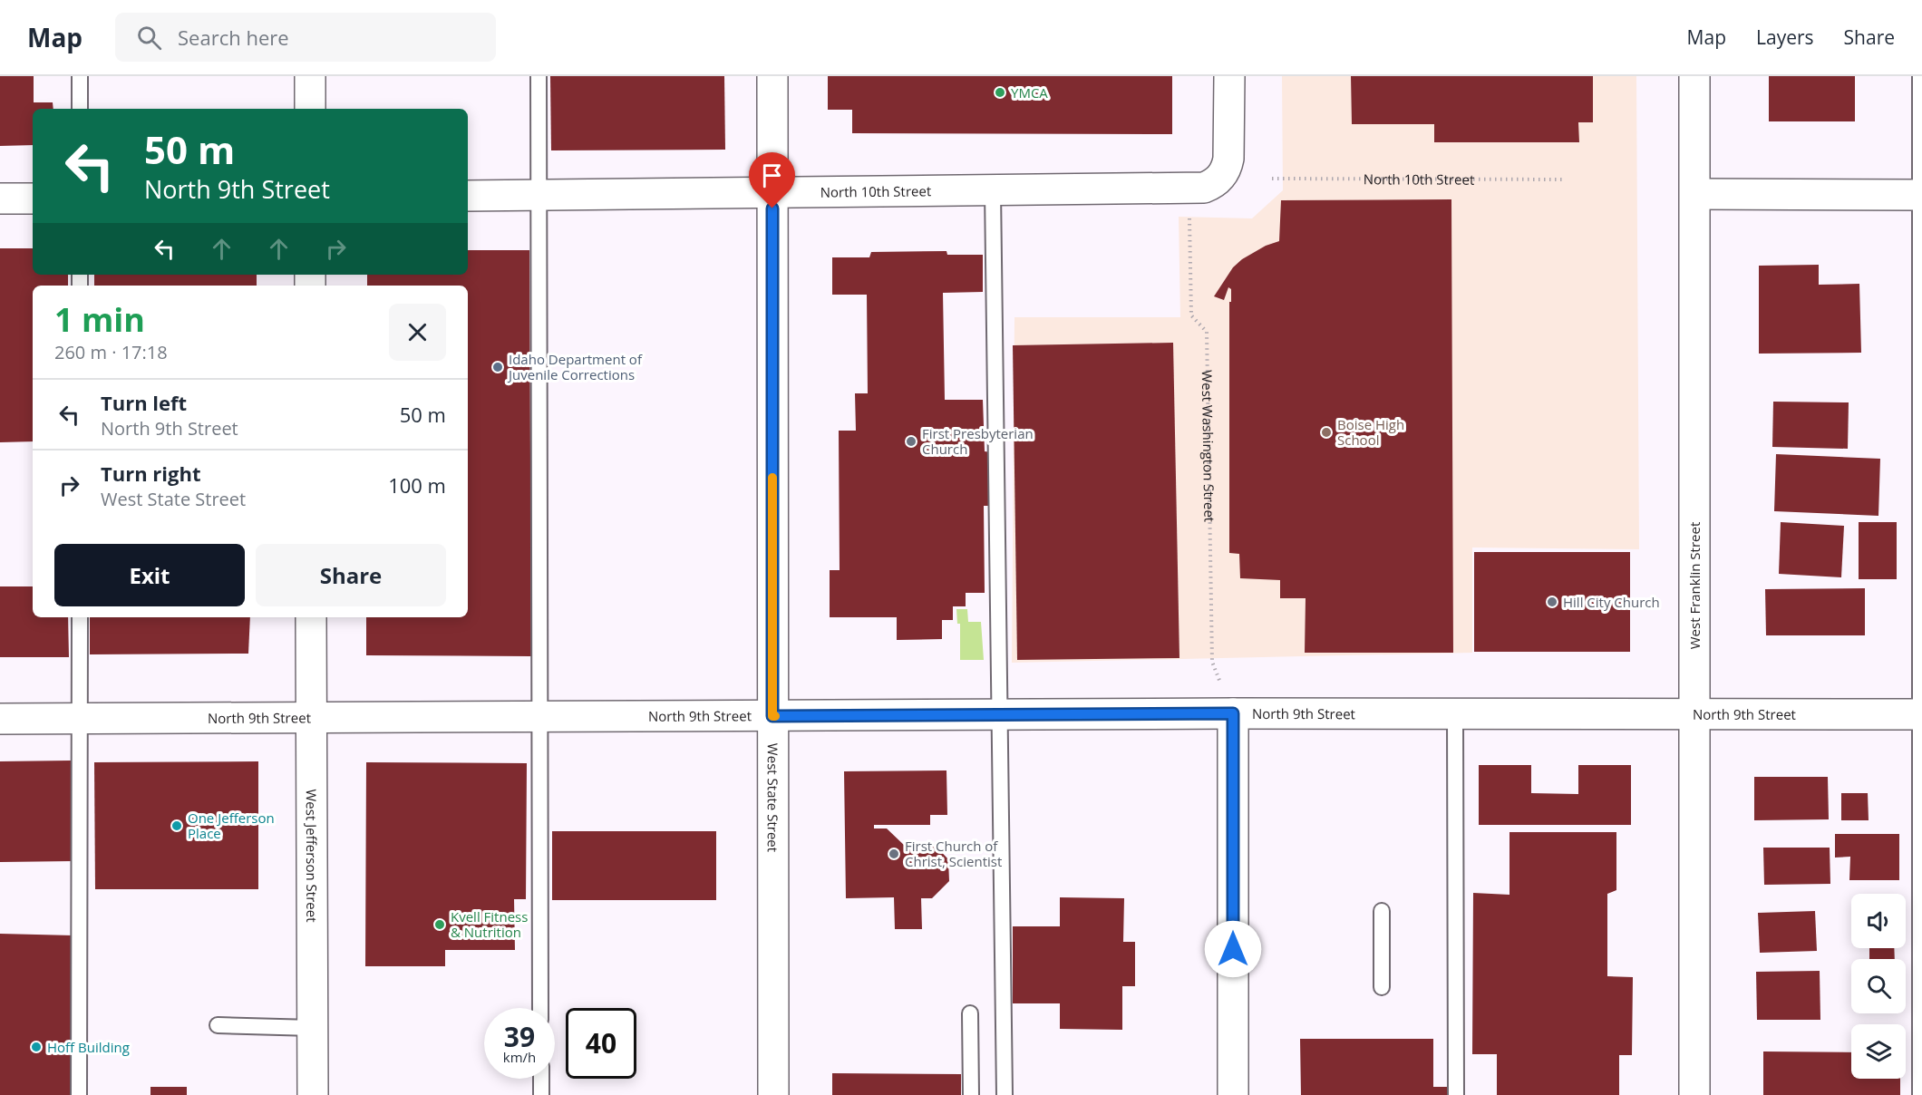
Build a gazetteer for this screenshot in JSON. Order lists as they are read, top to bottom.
{
  "streets": {
    "street": [
      "North 10th Street",
      "West Franklin Street",
      "North 9th Street",
      "West State Street",
      "West Jefferson Street"
    ],
    "path": ["West Washington Street"]
  },
  "crossings": [
    ["North 10th Street", "West State Street"],
    ["West Franklin Street", "North 9th Street"],
    ["North 9th Street", "West State Street"],
    ["North 9th Street", "West Jefferson Street"]
  ],
  "places": [
    "YMCA",
    "Idaho Department of Juvenile Corrections",
    "Boise High School",
    "First Presbyterian Church",
    "Hill City Church",
    "One Jefferson Place",
    "First Church of Christ, Scientist",
    "Kvell Fitness & Nutrition",
    "Hoff Building"
  ],
  "page": {
    "header": "Map",
    "search": "Search here",
    "nav": ["Map", "Layers", "Share"],
    "turn": ["50 m", "North 9th Street"],
    "heading": ["1 min", "260 m · 17:18"],
    "list": [
      {
        "name": "Turn left",
        "note": "North 9th Street",
        "value": "50 m"
      },
      {
        "name": "Turn right",
        "note": "West State Street",
        "value": "100 m"
      }
    ],
    "buttons": ["Exit", "Share"],
    "speed": "39 km/h",
    "limit": "40"
  }
}
